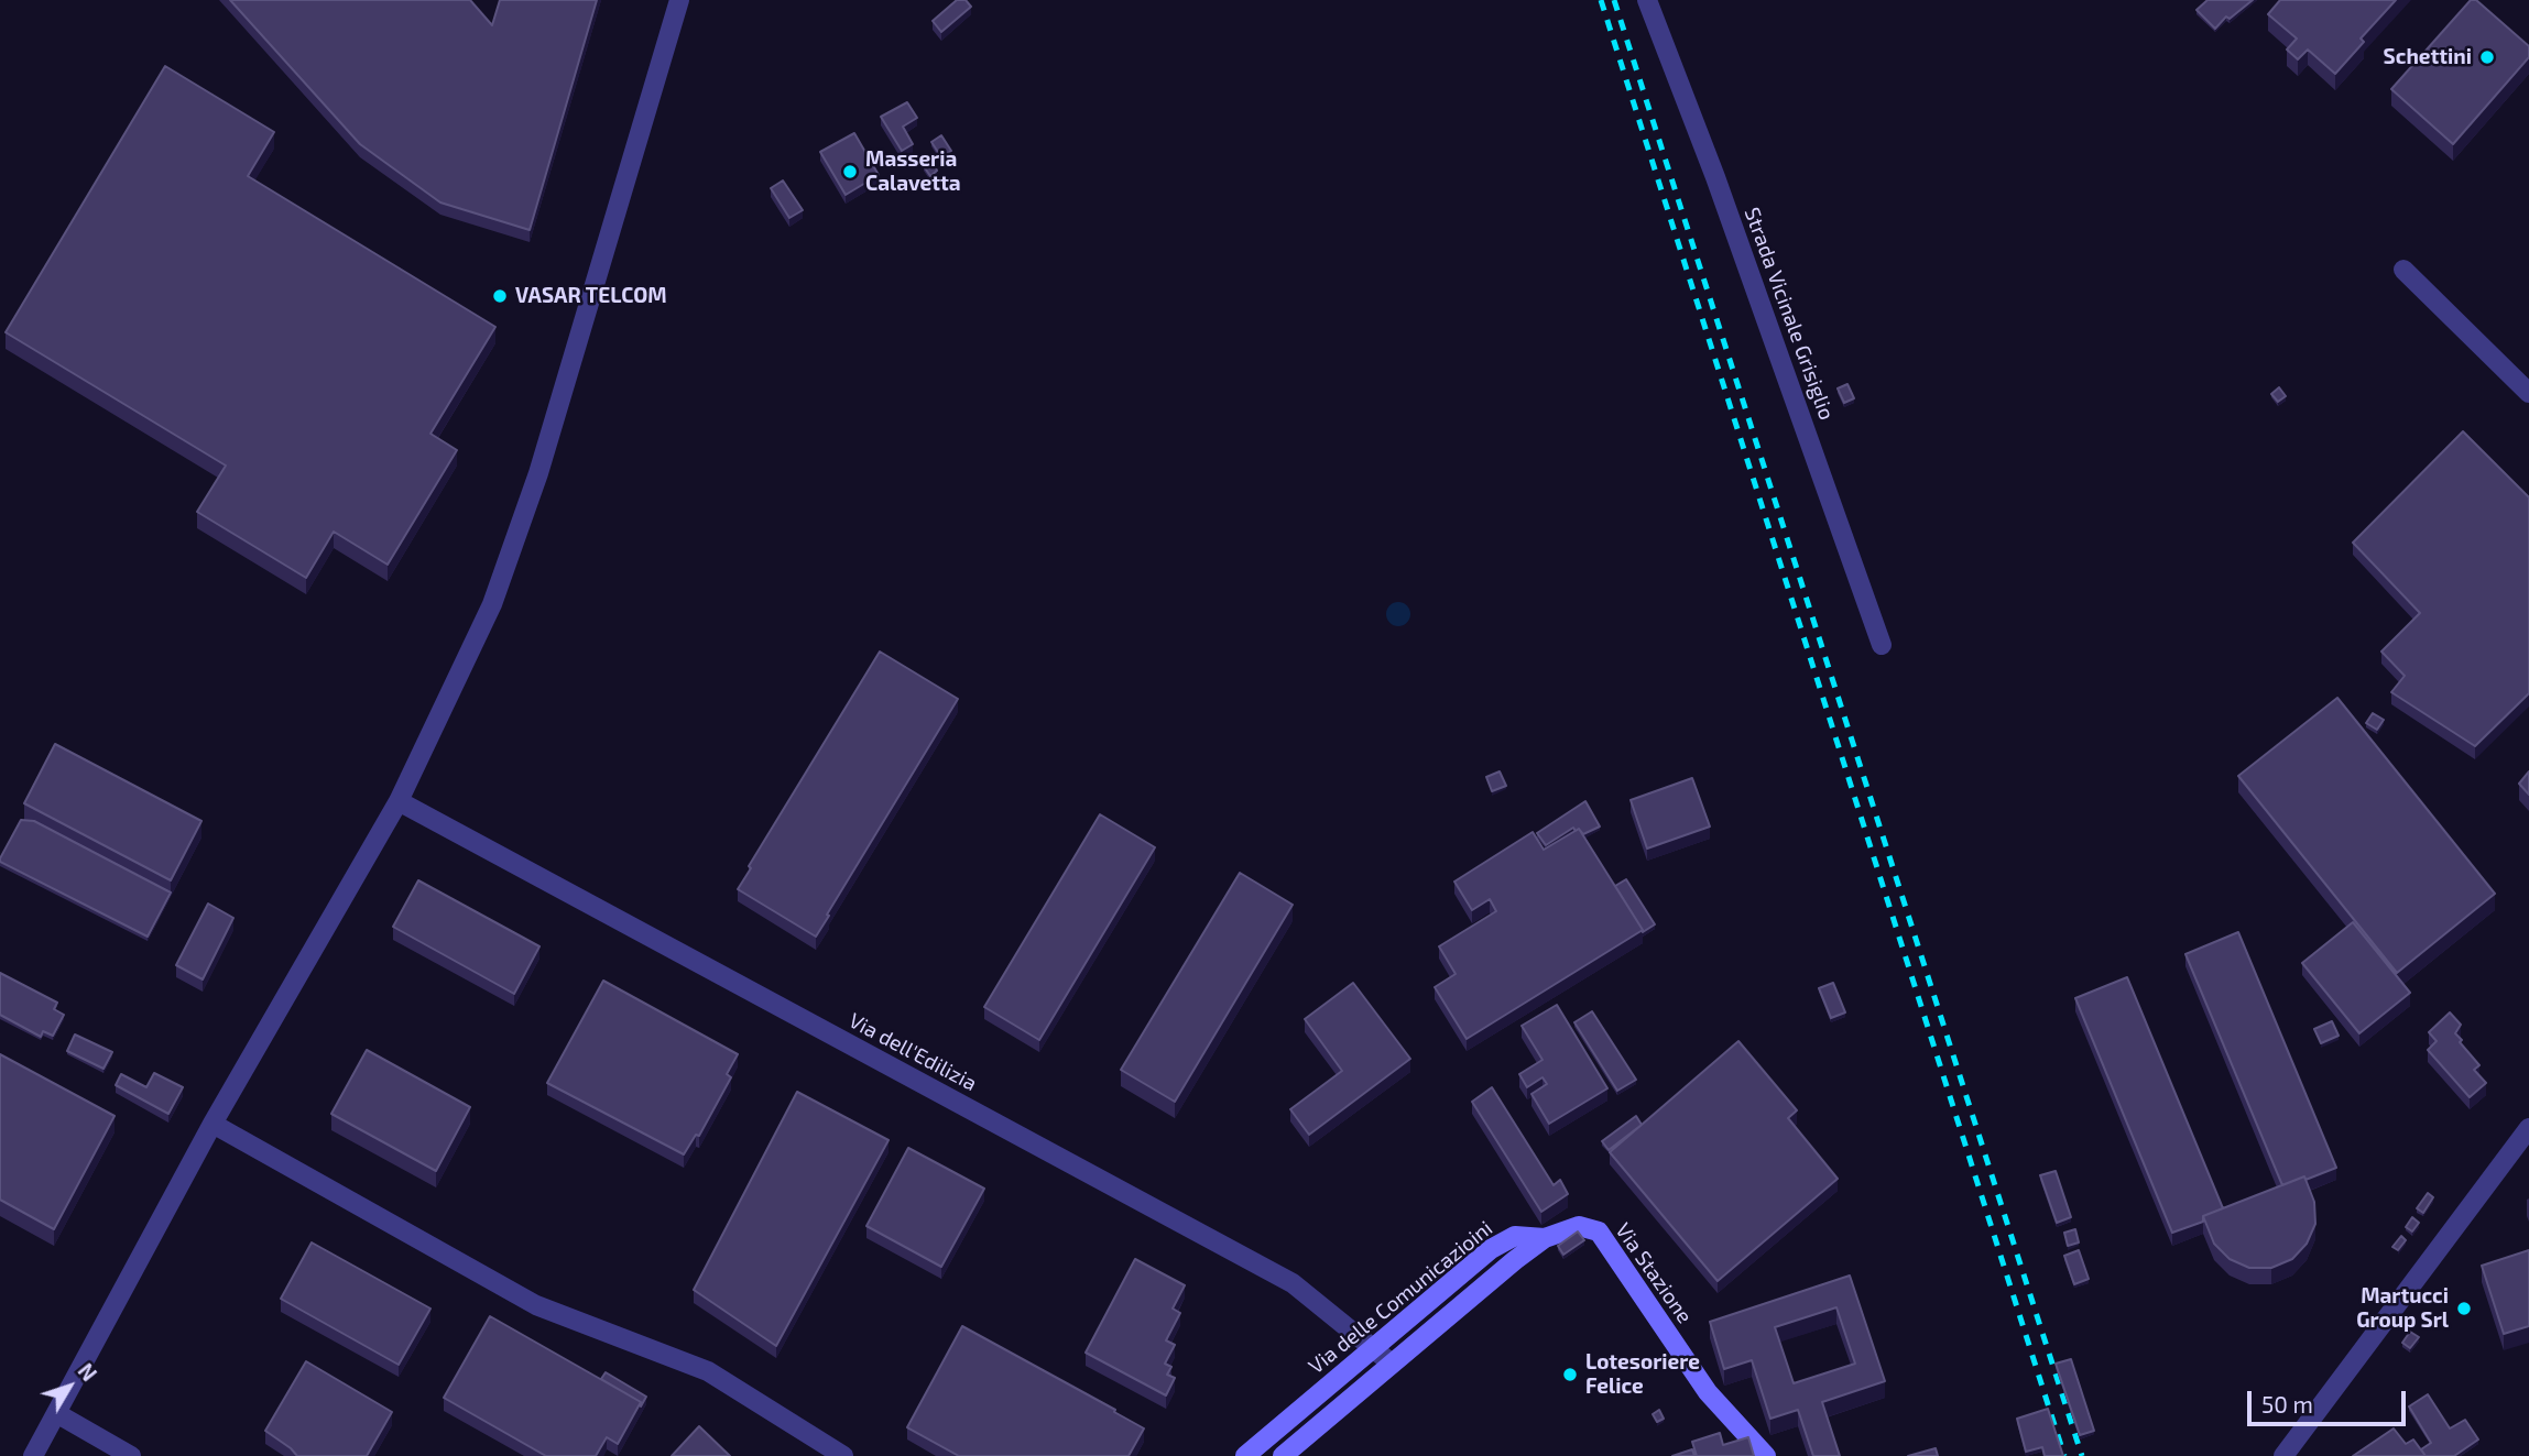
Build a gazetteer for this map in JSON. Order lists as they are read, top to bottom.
{
  "streets": {
    "street": [
      "Strada Vicinale Grisiglio",
      "Via dell'Edilizia",
      "Via Stazione",
      "Via delle Comunicazioini"
    ]
  },
  "crossings": [
    ["Via dell'Edilizia", "Via delle Comunicazioini"],
    ["Via Stazione", "Via delle Comunicazioini"]
  ],
  "places": [
    "Schettini",
    "Masseria Calavetta",
    "VASAR TELCOM",
    "Martucci Group Srl",
    "Lotesoriere Felice"
  ],
  "scale_bar": "50 m",
  "north": "top right"
}
